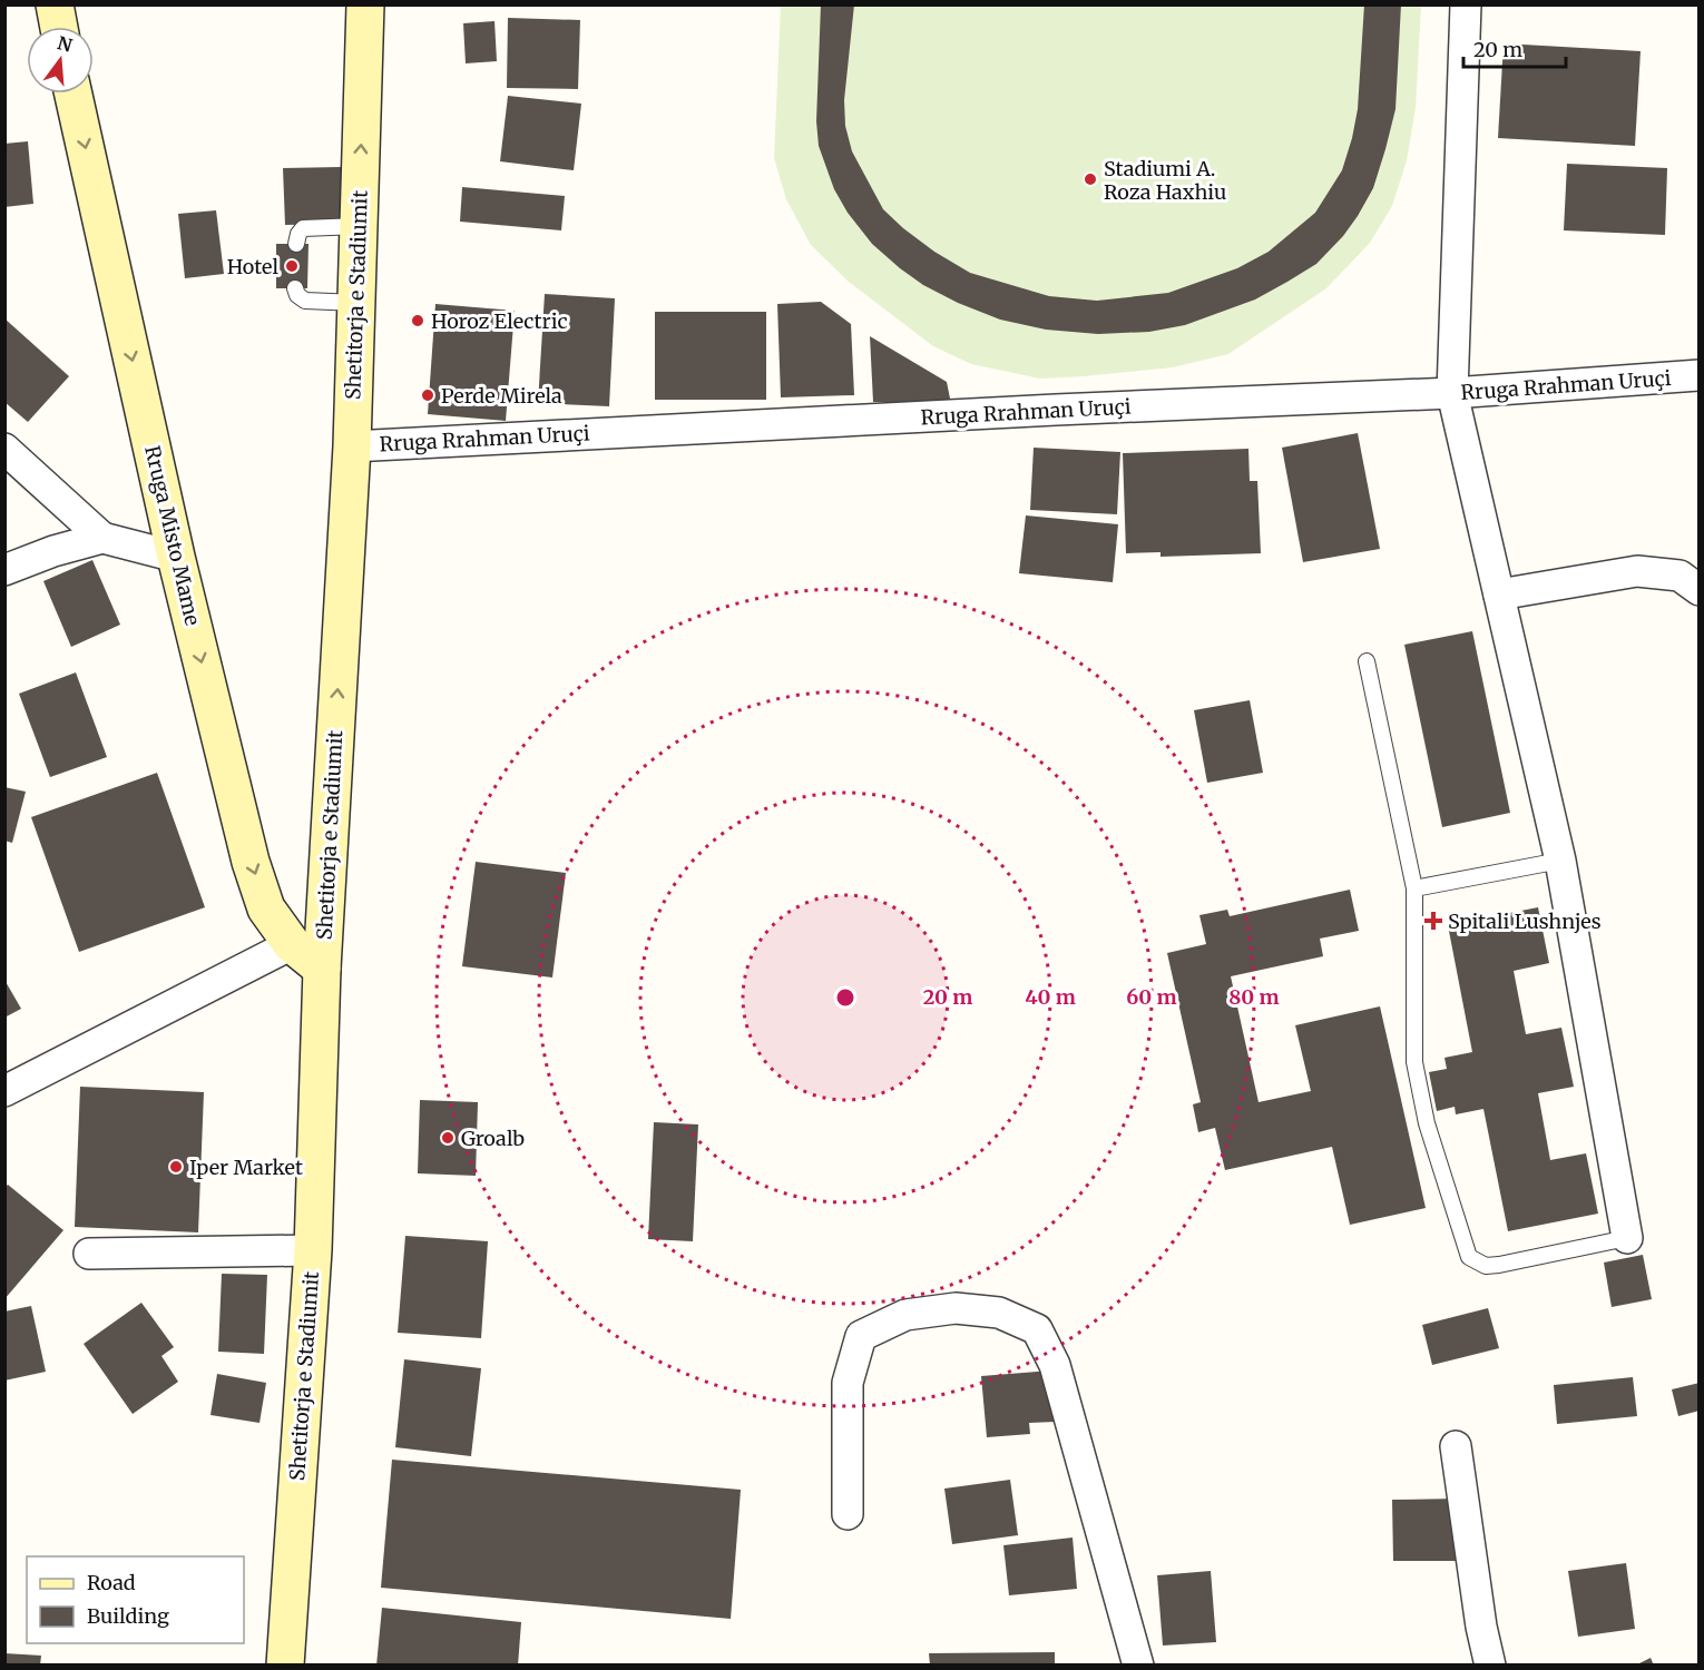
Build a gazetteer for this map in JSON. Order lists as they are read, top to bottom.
{
  "streets": {
    "main road": ["Shetitorja e Stadiumit", "Rruga Misto Mame"],
    "street": ["Rruga Rrahman Uruçi"]
  },
  "crossings": [
    ["Shetitorja e Stadiumit", "Rruga Rrahman Uruçi"],
    ["Shetitorja e Stadiumit", "Rruga Misto Mame"]
  ],
  "one_way": ["Shetitorja e Stadiumit", "Rruga Misto Mame"],
  "places": {
    "other": [
      "Stadiumi A. Roza Haxhiu",
      "Hotel",
      "Horoz Electric",
      "Perde Mirela",
      "Groalb",
      "Iper Market"
    ],
    "health": ["Spitali Lushnjes"]
  },
  "legend": ["Road", "Building"],
  "scale_bar": "20 m",
  "north": "top",
  "rings": [
    "20 m",
    "40 m",
    "60 m",
    "80 m"
  ]
}
